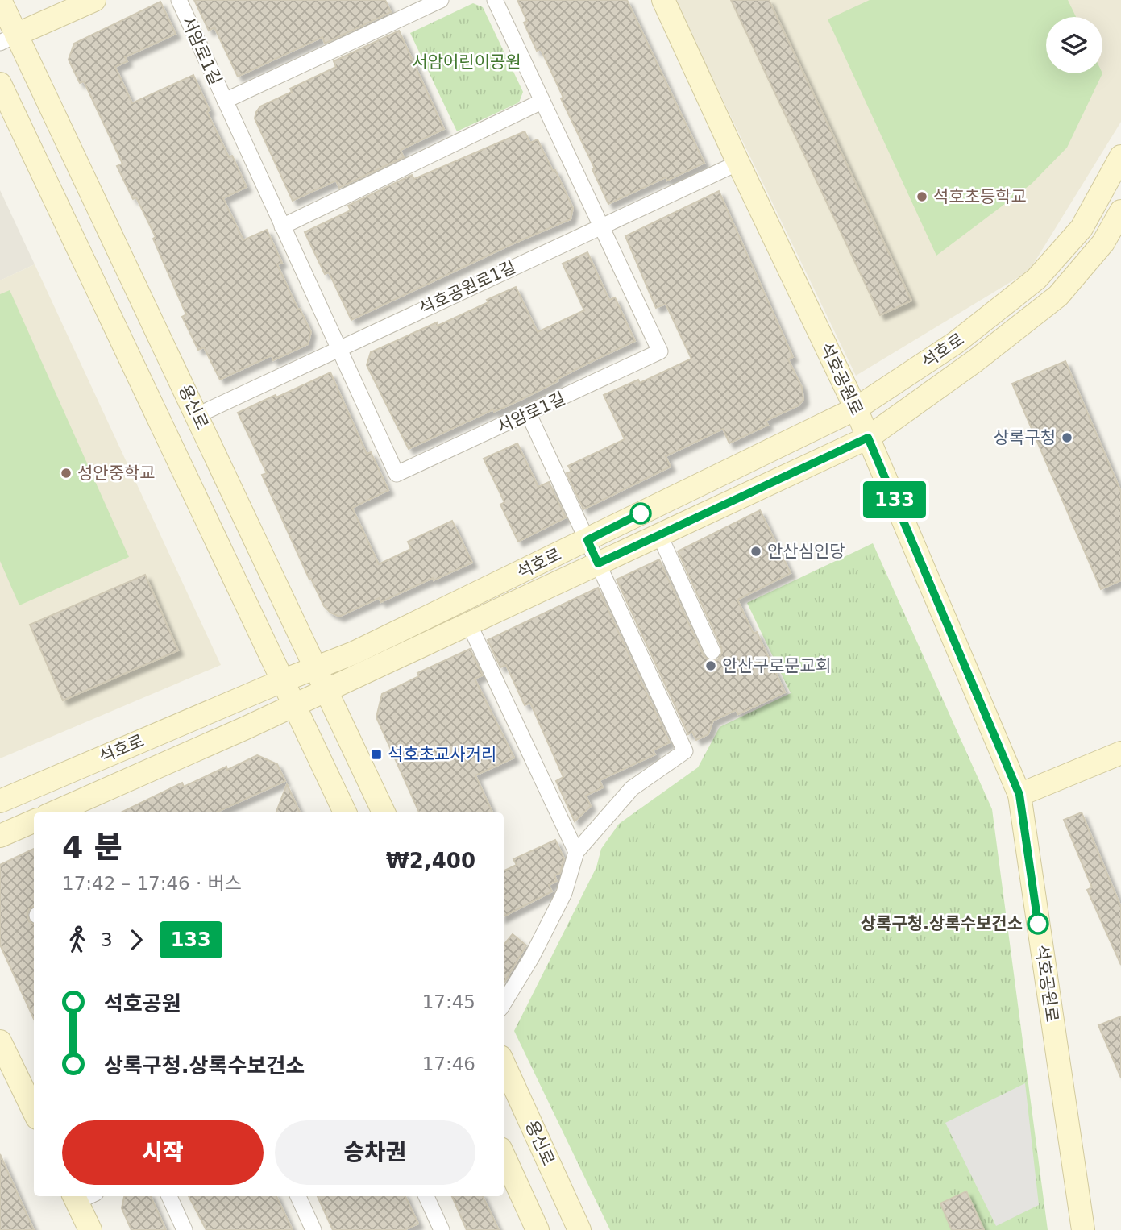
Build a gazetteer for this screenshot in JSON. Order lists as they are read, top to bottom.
{
  "streets": {
    "main road": ["석호로", "석호공원로", "용신로"],
    "street": ["서암로1길", "석호공원로1길"]
  },
  "crossings": [
    ["서암로1길", "석호공원로1길"],
    ["석호공원로1길", "석호공원로"],
    ["석호공원로1길", "용신로"],
    ["석호로", "석호공원로"],
    ["석호로", "용신로"]
  ],
  "parks": ["서암어린이공원"],
  "places": {
    "other": [
      "석호초등학교",
      "상록구청",
      "성안중학교",
      "안산심인당",
      "안산구로문교회",
      "상록구청.상록수보건소"
    ],
    "transit": ["석호초교사거리"]
  },
  "lines": ["bus line 133"],
  "page": {
    "on_map": "133",
    "heading": ["4 분", "17:42 – 17:46 · 버스", "₩2,400"],
    "legs": ["3", "133"],
    "list": [
      {
        "name": "석호공원",
        "value": "17:45"
      },
      {
        "name": "상록구청.상록수보건소",
        "value": "17:46"
      }
    ],
    "buttons": ["시작", "승차권"]
  }
}
